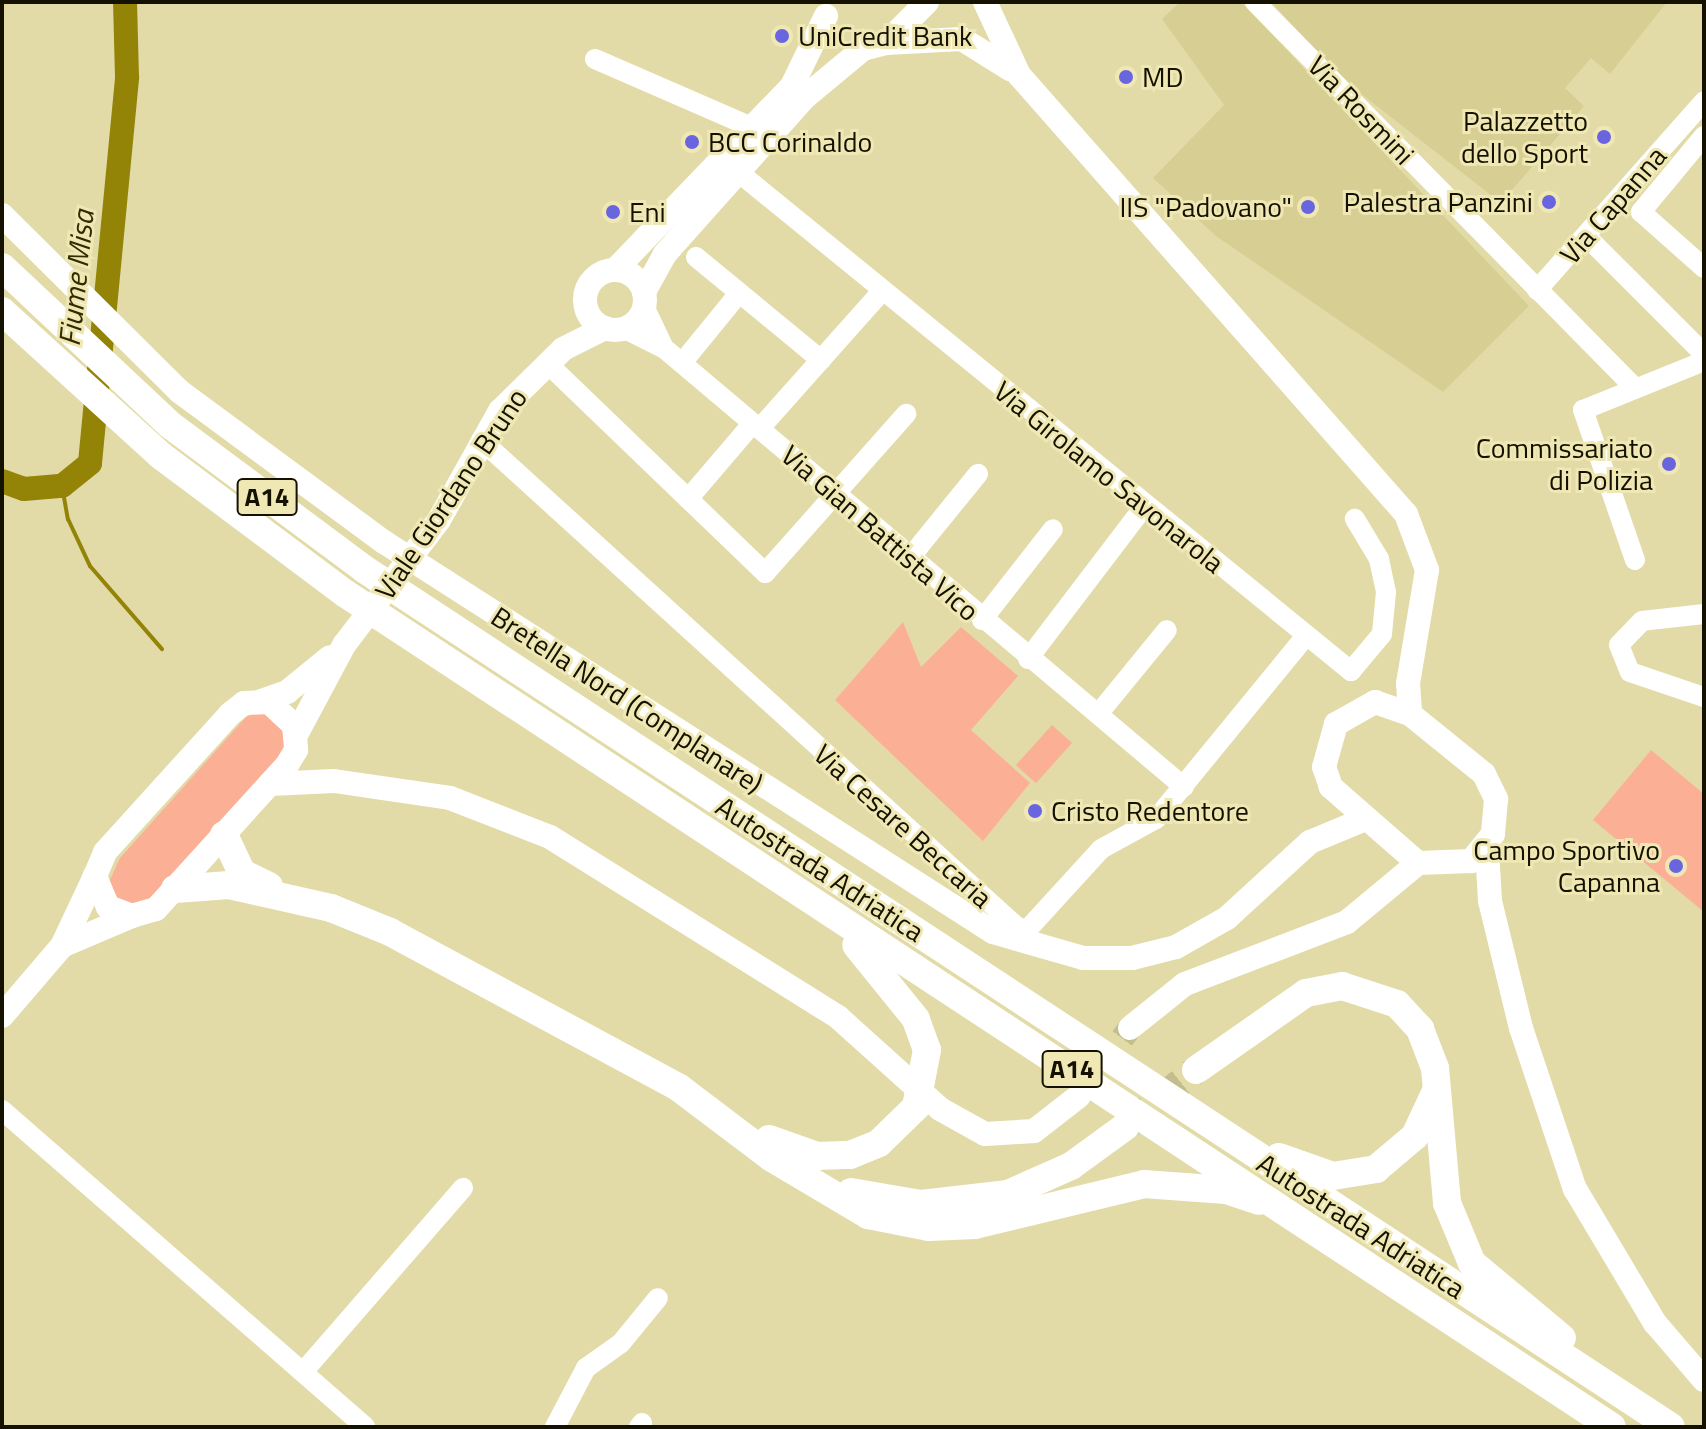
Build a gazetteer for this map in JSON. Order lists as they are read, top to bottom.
{
  "streets": {
    "highway": ["A14", "Autostrada Adriatica"],
    "main road": ["Viale Giordano Bruno", "Bretella Nord (Complanare)"],
    "street": [
      "Via Rosmini",
      "Via Capanna",
      "Via Girolamo Savonarola",
      "Via Gian Battista Vico",
      "Via Cesare Beccaria"
    ]
  },
  "crossings": [
    ["Via Rosmini", "Via Capanna"],
    ["Via Girolamo Savonarola", "Via Cesare Beccaria"],
    ["Viale Giordano Bruno", "Via Gian Battista Vico"],
    ["Viale Giordano Bruno", "Via Cesare Beccaria"],
    ["Via Gian Battista Vico", "Via Cesare Beccaria"]
  ],
  "water": ["Fiume Misa"],
  "places": [
    "UniCredit Bank",
    "MD",
    "Palazzetto dello Sport",
    "BCC Corinaldo",
    "Palestra Panzini",
    "IIS \"Padovano\"",
    "Eni",
    "Commissariato di Polizia",
    "Cristo Redentore",
    "Campo Sportivo Capanna"
  ]
}
